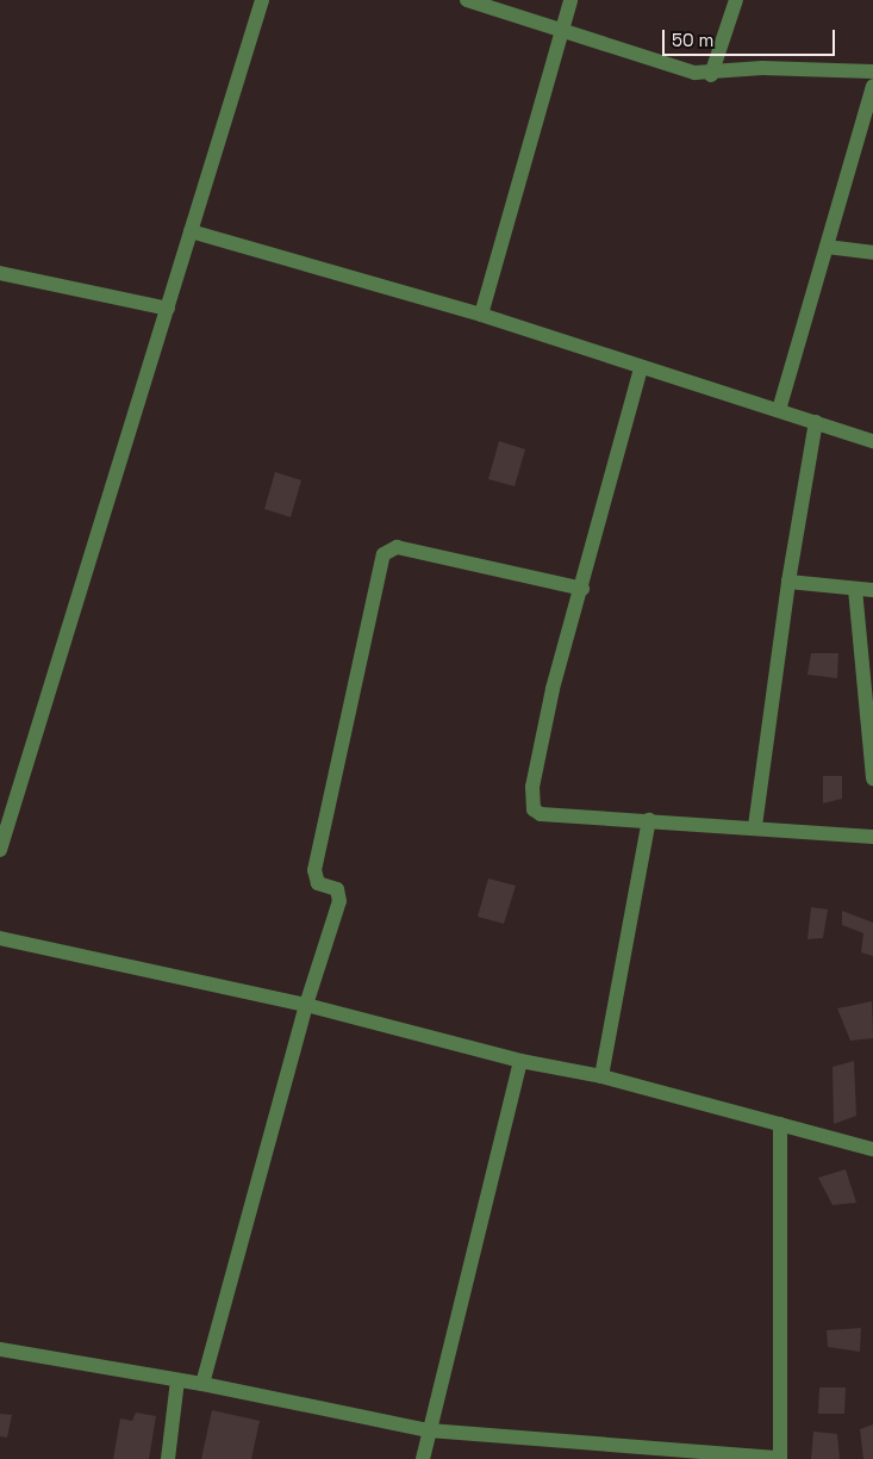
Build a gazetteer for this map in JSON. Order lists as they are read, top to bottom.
{
  "scale_bar": "50 m"
}
